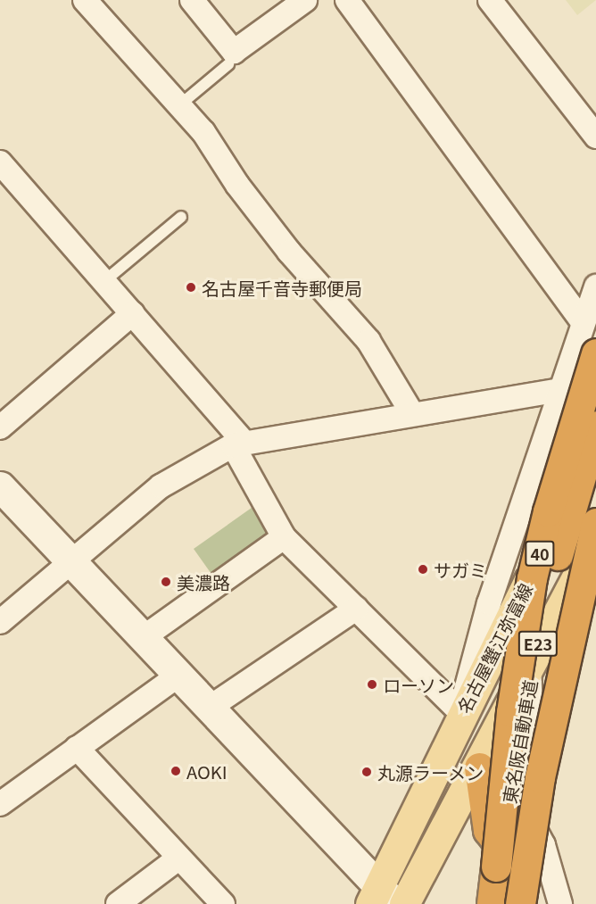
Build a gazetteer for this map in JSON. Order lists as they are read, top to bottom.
{
  "streets": {
    "highway": ["E23", "東名阪自動車道"],
    "main road": ["40", "名古屋蟹江弥富線"]
  },
  "places": [
    "名古屋千音寺郵便局",
    "サガミ",
    "美濃路",
    "ローソン",
    "AOKI",
    "丸源ラーメン"
  ]
}
